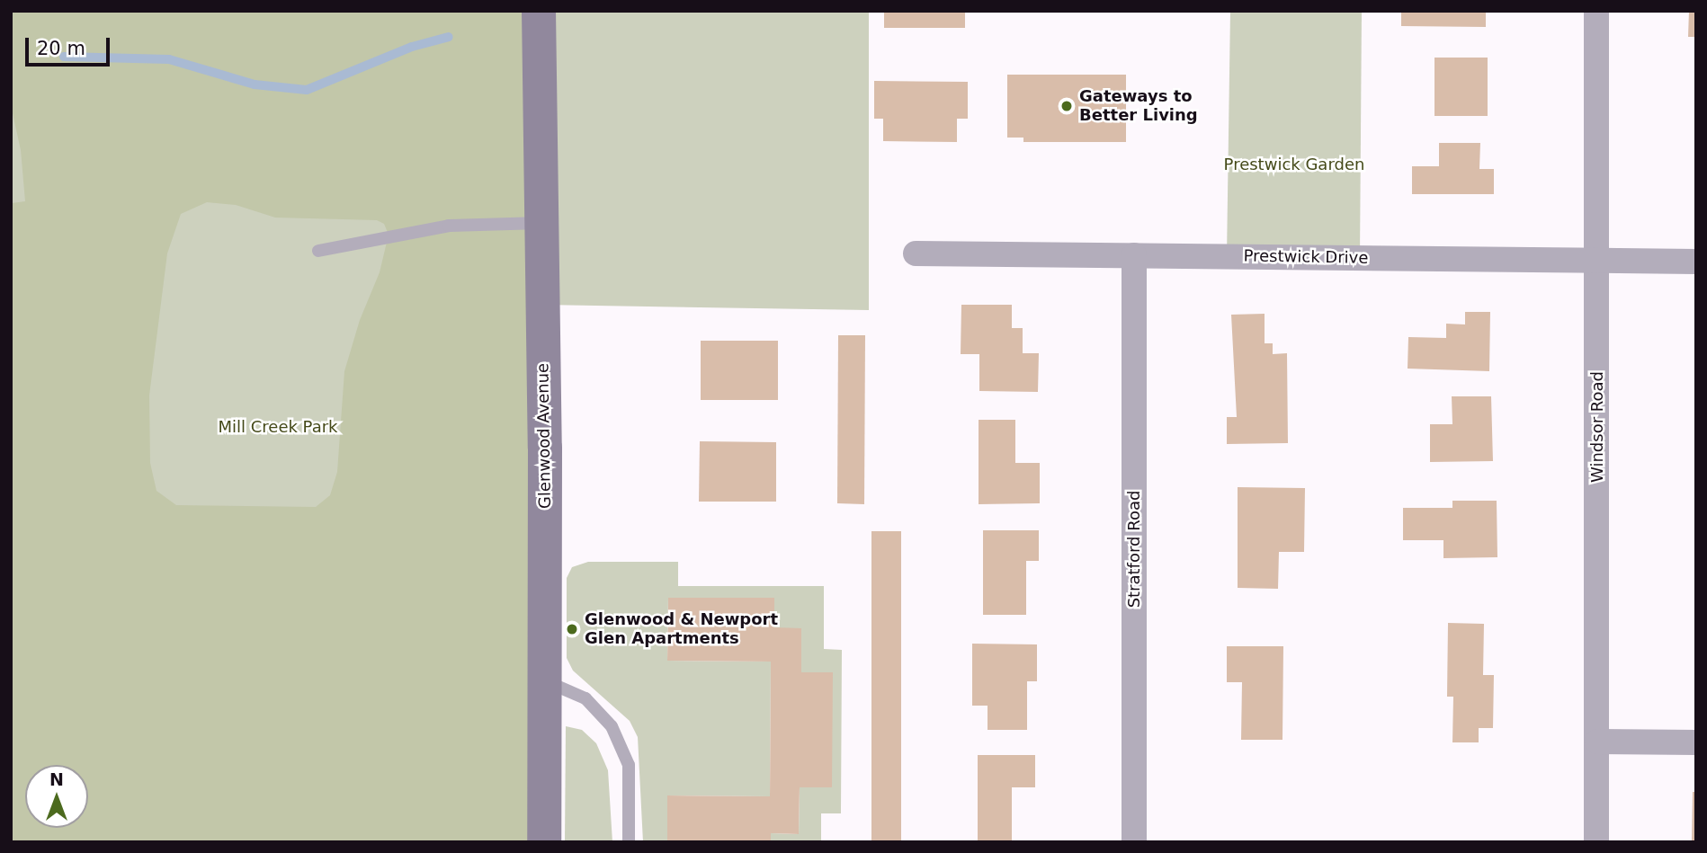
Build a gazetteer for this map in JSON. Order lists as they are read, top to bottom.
{
  "streets": {
    "street": [
      "Prestwick Drive",
      "Windsor Road",
      "Glenwood Avenue",
      "Stratford Road"
    ]
  },
  "crossings": [
    ["Prestwick Drive", "Windsor Road"],
    ["Prestwick Drive", "Stratford Road"]
  ],
  "parks": ["Prestwick Garden", "Mill Creek Park"],
  "places": ["Gateways to Better Living", "Glenwood & Newport Glen Apartments"],
  "scale_bar": "20 m",
  "north": "top"
}
